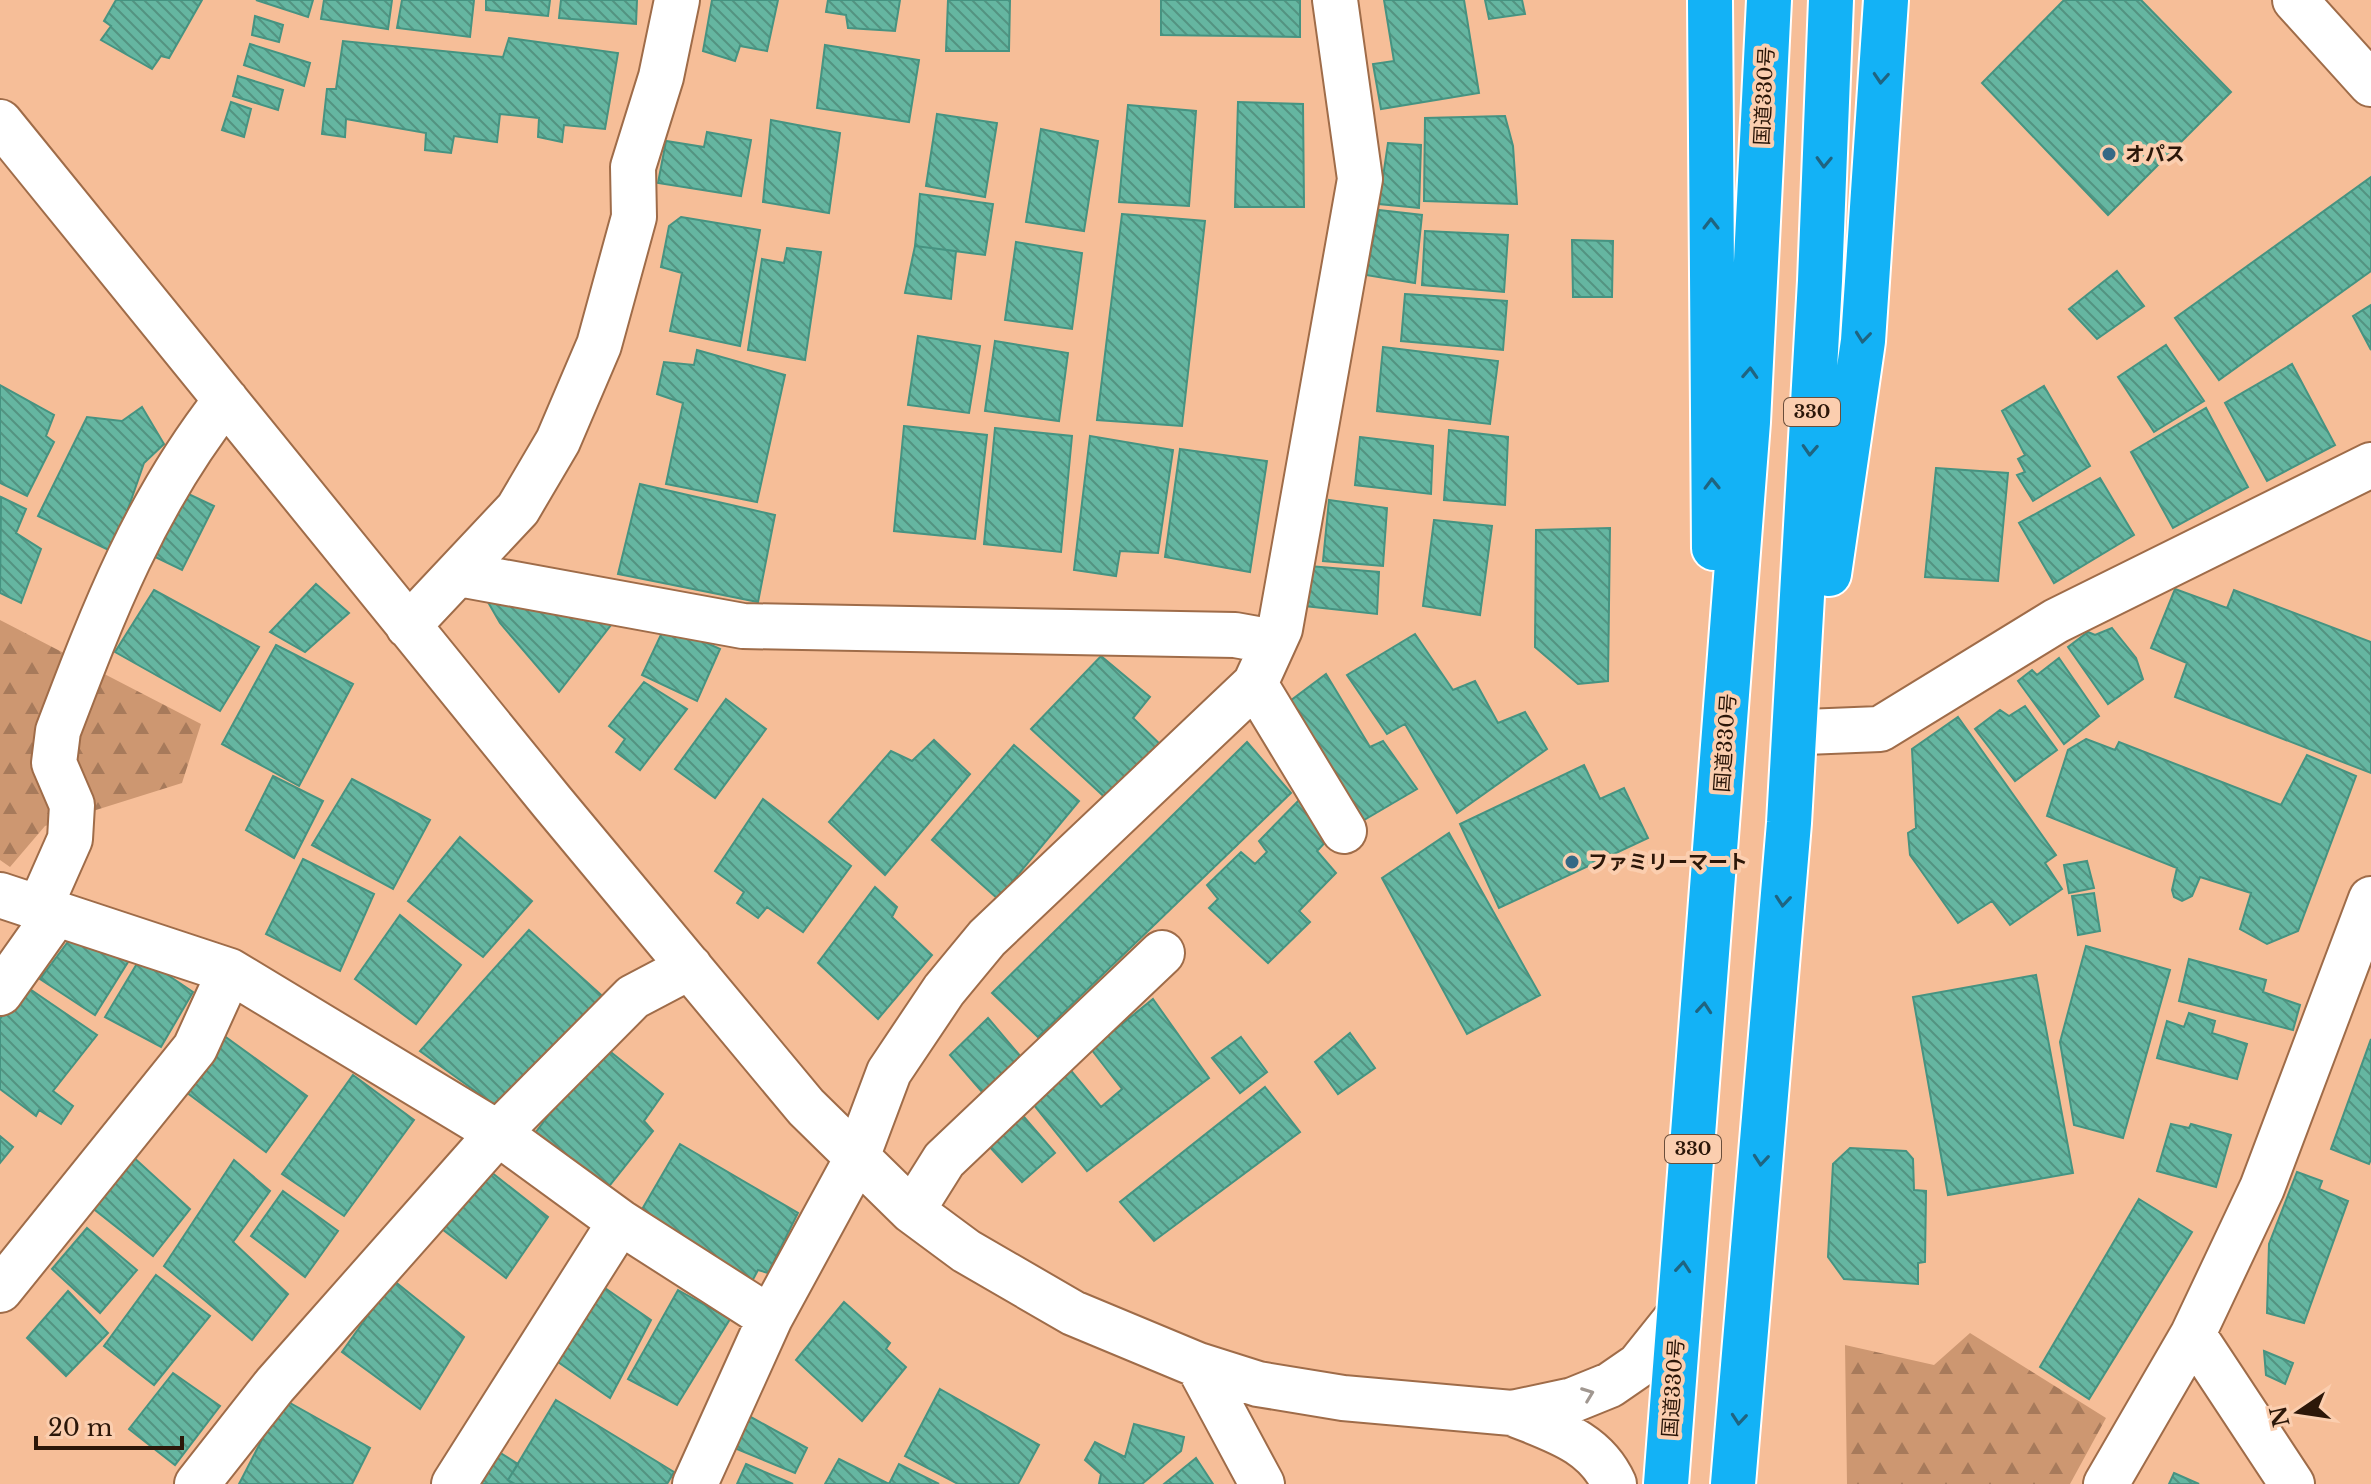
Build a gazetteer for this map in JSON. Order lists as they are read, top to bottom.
{
  "streets": {
    "highway": ["国道330号", "330"]
  },
  "places": ["オパス", "ファミリーマート"],
  "scale_bar": "20 m",
  "north": "left"
}
